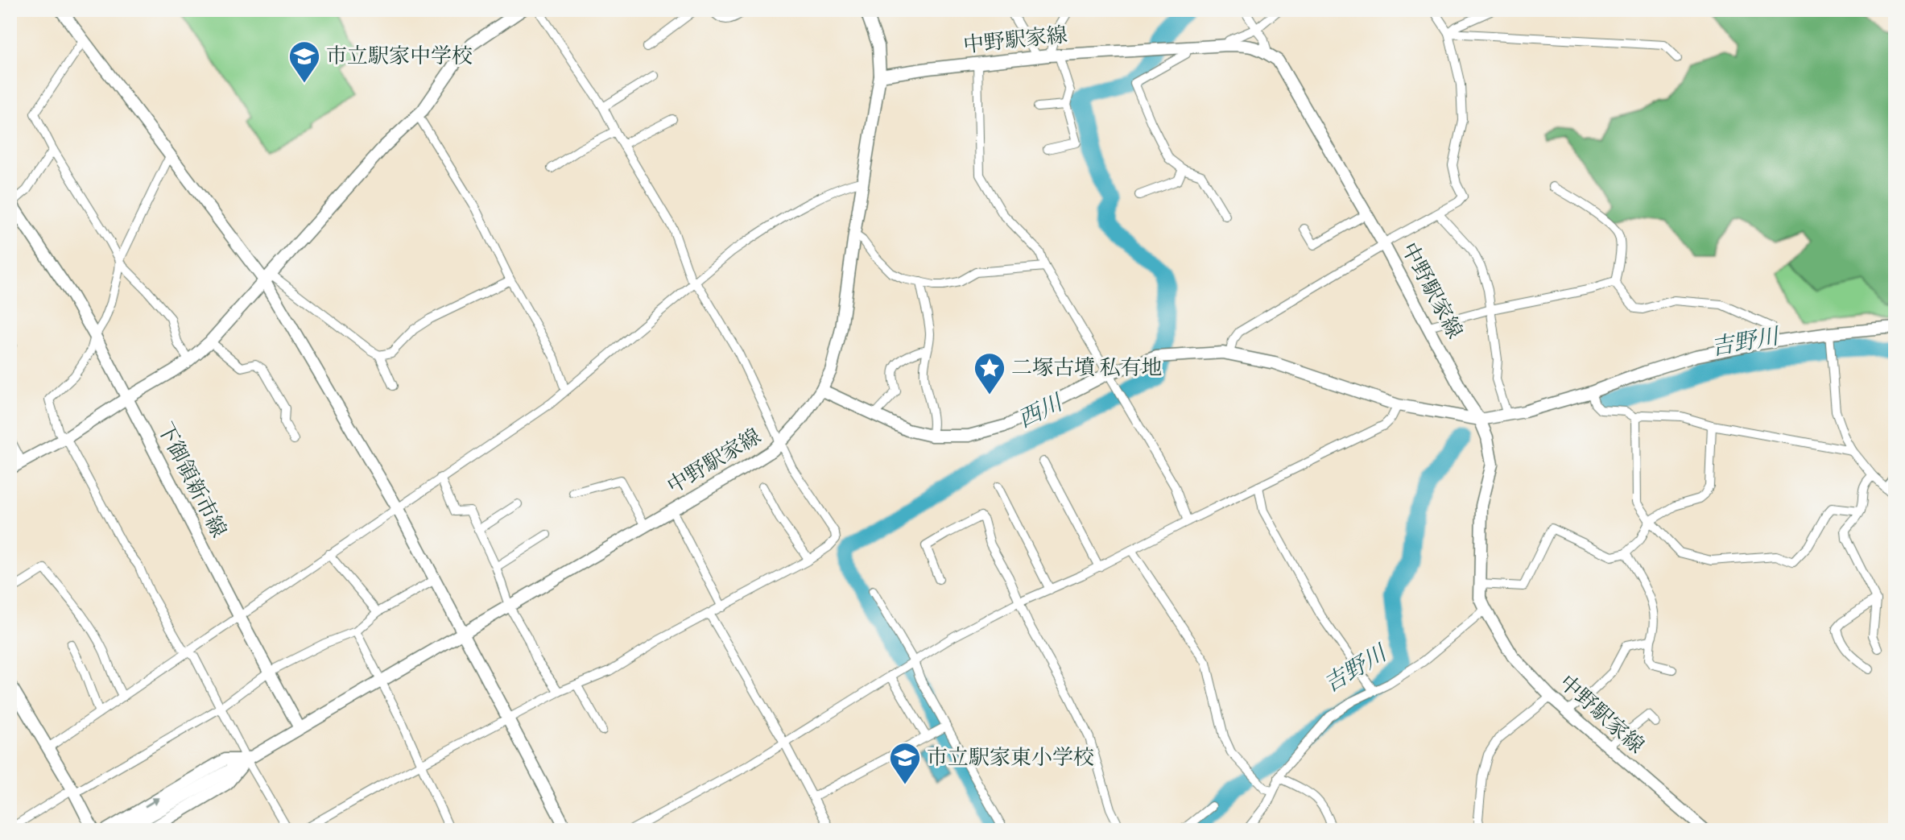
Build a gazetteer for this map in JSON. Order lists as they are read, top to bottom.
{
  "streets": {
    "main road": ["中野駅家線", "下御領新市線"]
  },
  "crossings": [
    ["中野駅家線", "下御領新市線"]
  ],
  "water": ["吉野川", "西川"],
  "places": {
    "school or university": ["市立駅家中学校", "市立駅家東小学校"],
    "place": ["二塚古墳 私有地"]
  }
}
